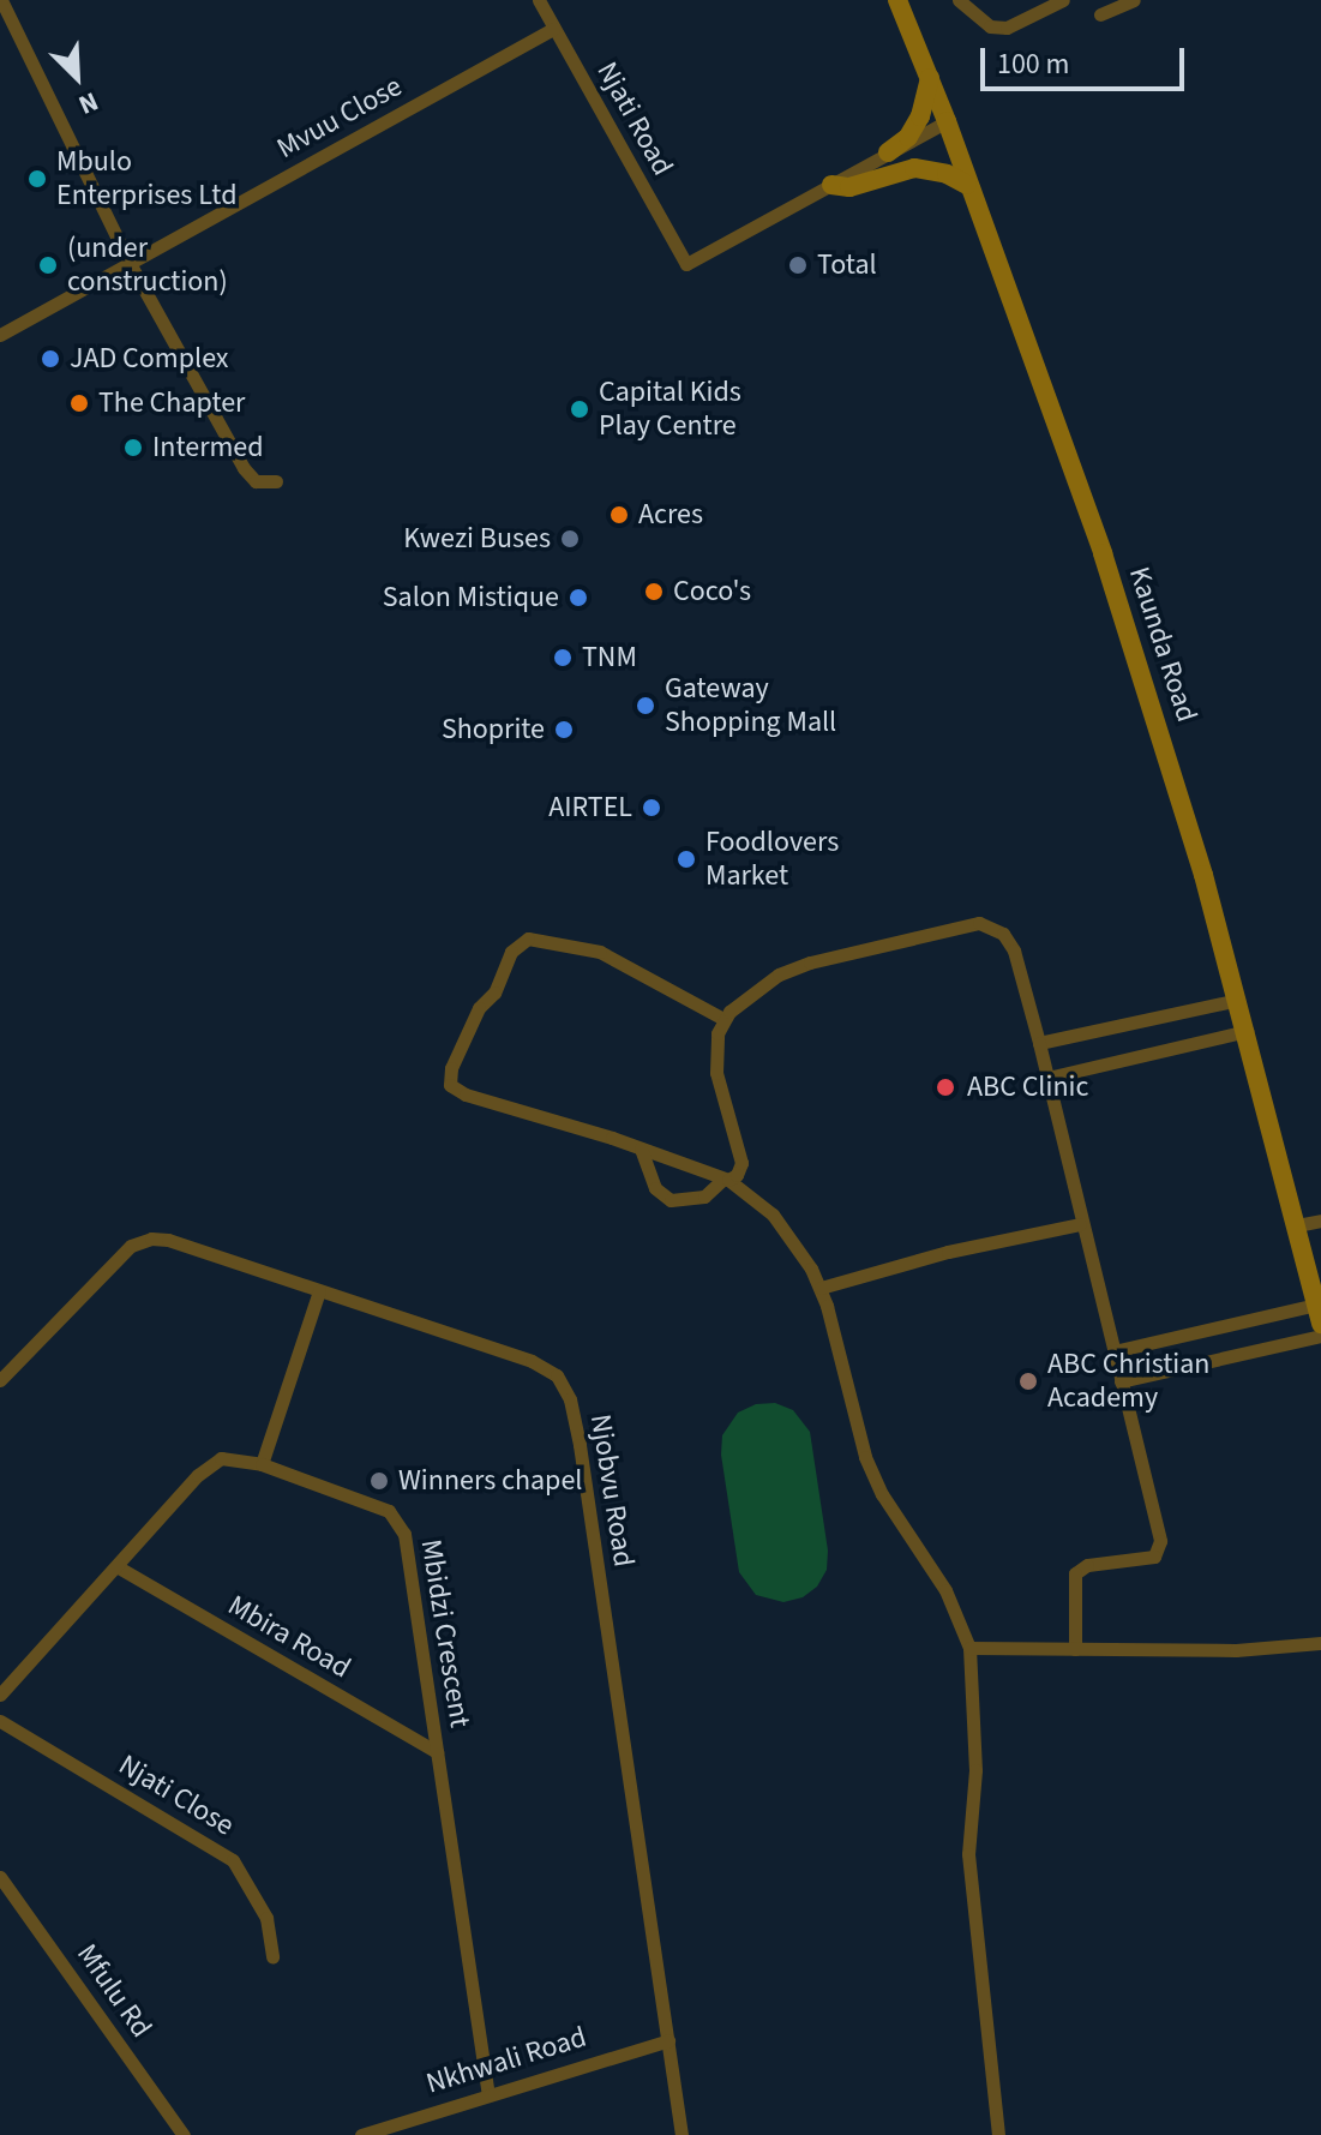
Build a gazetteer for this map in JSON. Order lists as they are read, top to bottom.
{
  "streets": {
    "main road": ["Kaunda Road"],
    "street": [
      "Mvuu Close",
      "Njati Road",
      "Njobvu Road",
      "Mbidzi Crescent",
      "Mbira Road",
      "Njati Close",
      "Mfulu Rd",
      "Nkhwali Road"
    ]
  },
  "crossings": [
    ["Mvuu Close", "Njati Road"],
    ["Njobvu Road", "Nkhwali Road"],
    ["Mbidzi Crescent", "Mbira Road"],
    ["Mbidzi Crescent", "Nkhwali Road"]
  ],
  "places": [
    "Mbulo Enterprises Ltd",
    "(under construction)",
    "Total",
    "JAD Complex",
    "The Chapter",
    "Capital Kids Play Centre",
    "Intermed",
    "Acres",
    "Kwezi Buses",
    "Coco's",
    "Salon Mistique",
    "TNM",
    "Gateway Shopping Mall",
    "Shoprite",
    "AIRTEL",
    "Foodlovers Market",
    "ABC Clinic",
    "ABC Christian Academy",
    "Winners chapel"
  ],
  "scale_bar": "100 m",
  "north": "bottom right"
}
